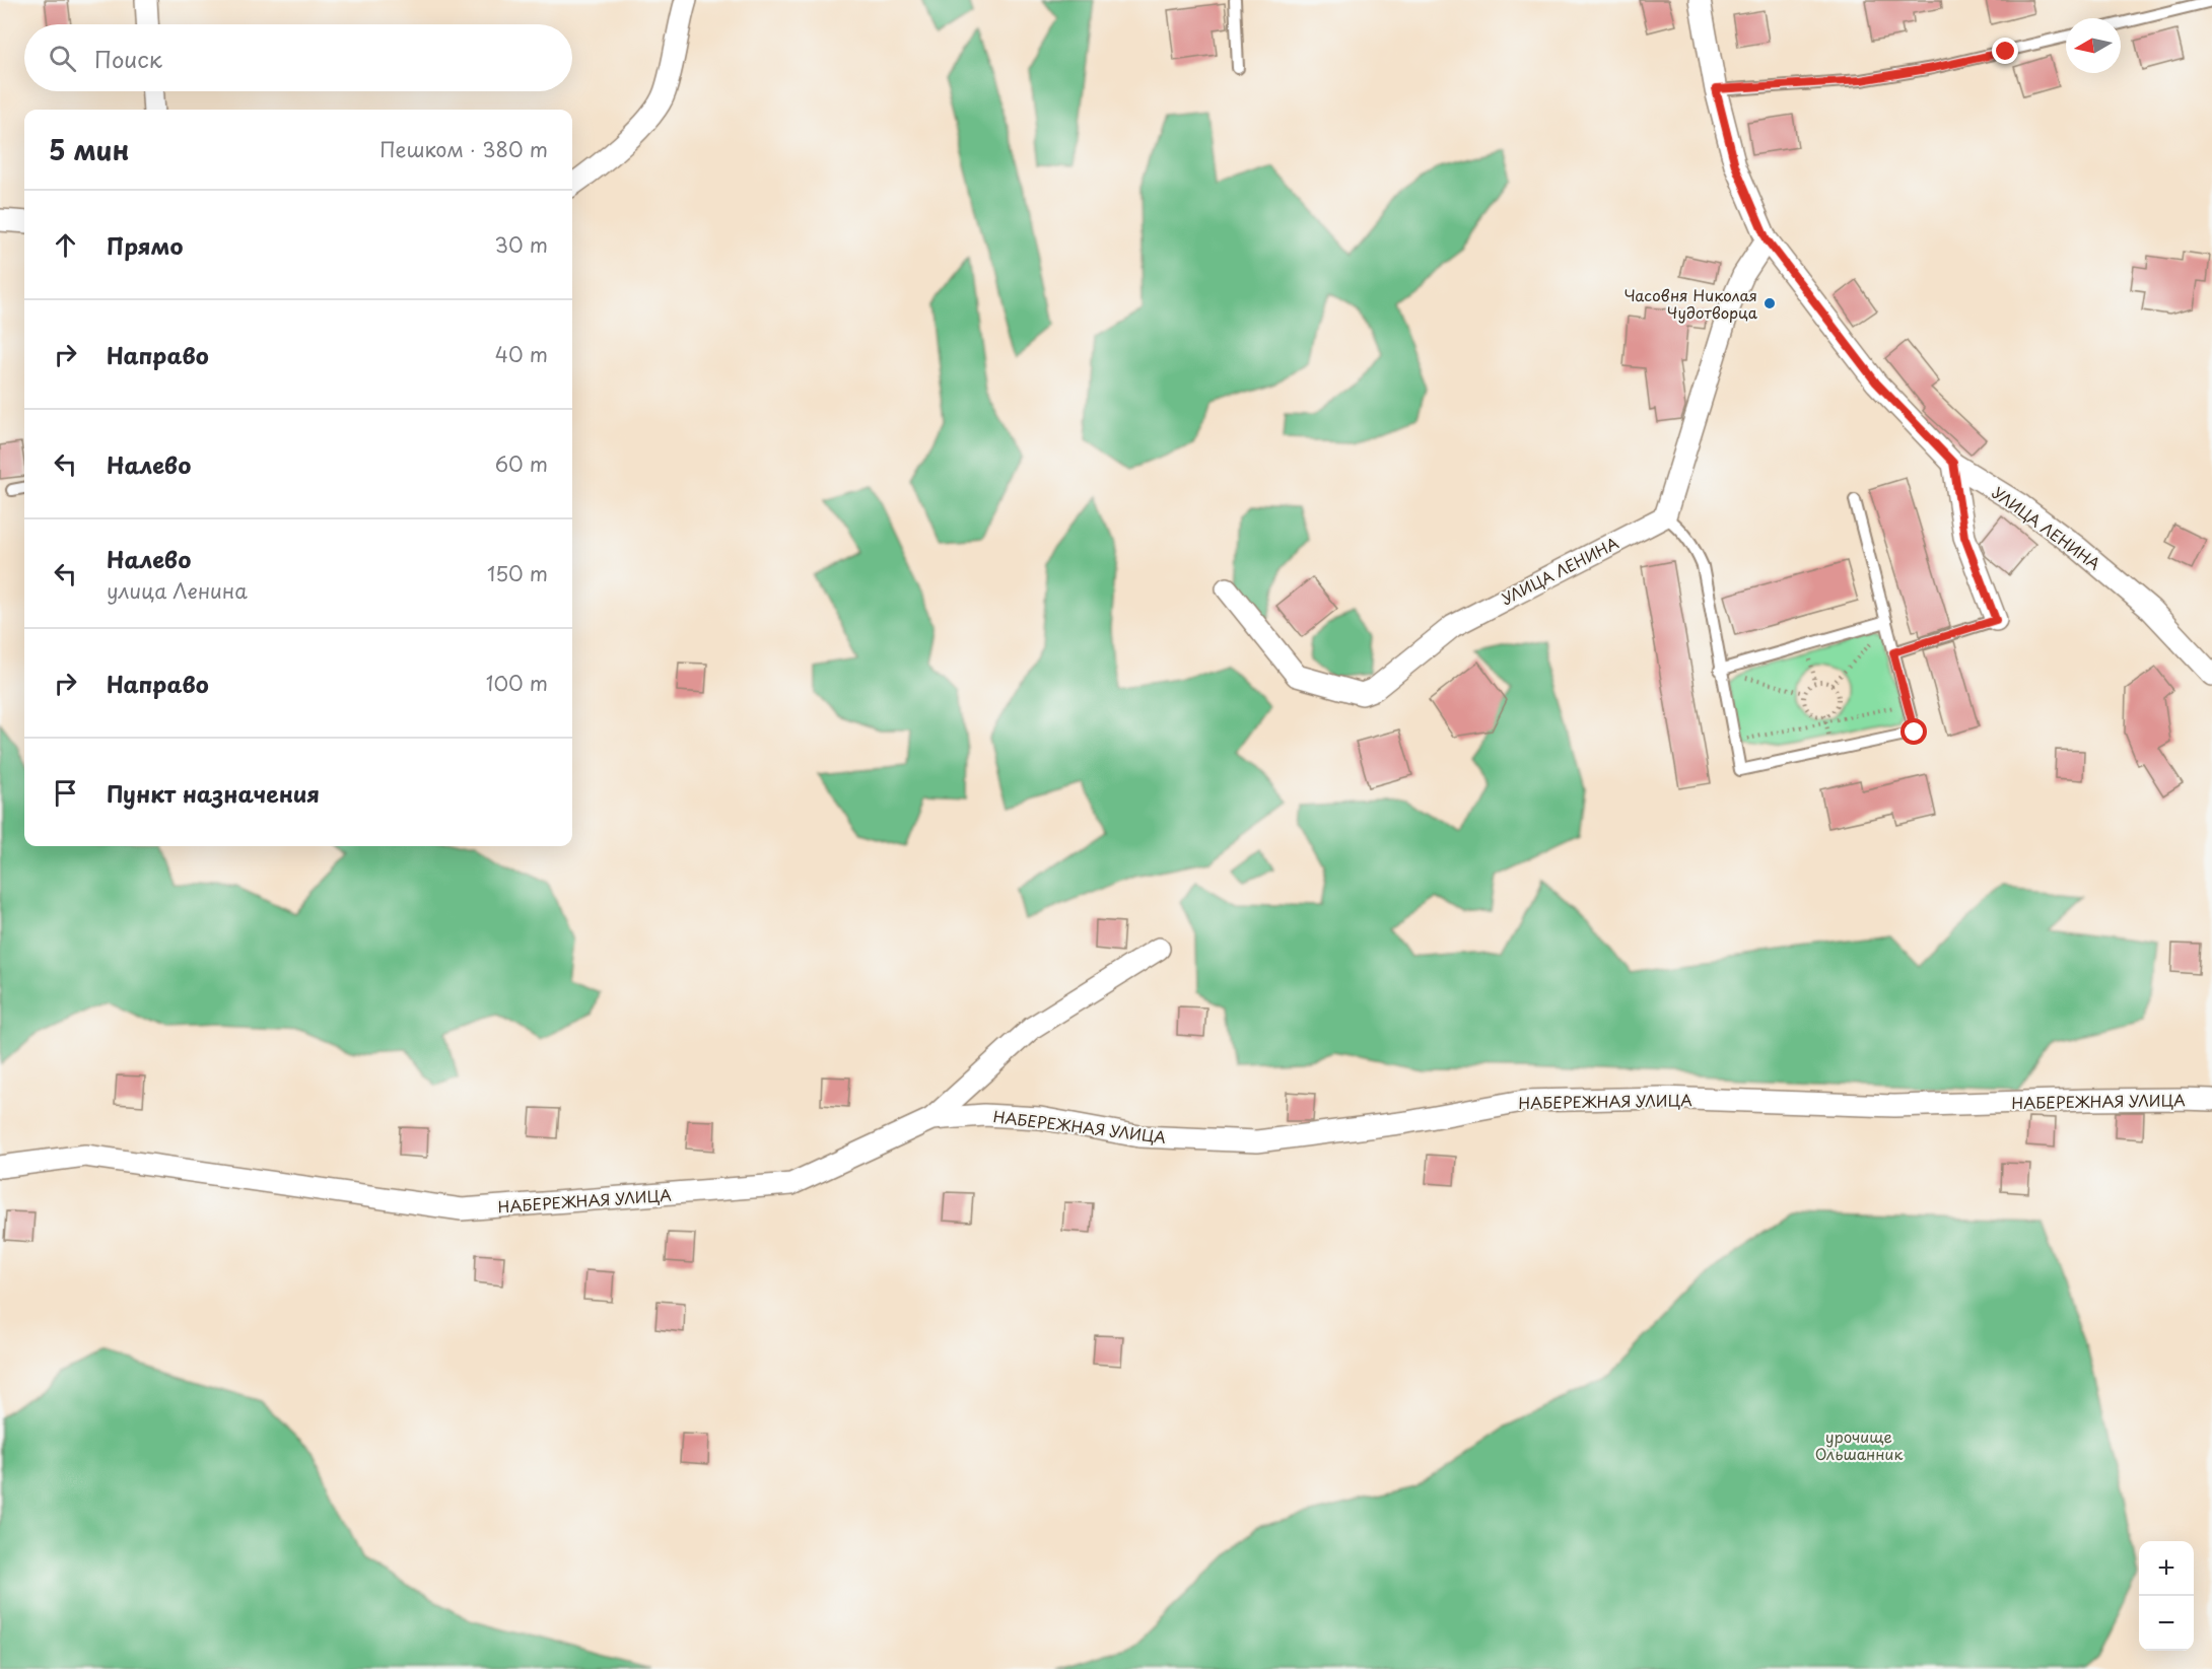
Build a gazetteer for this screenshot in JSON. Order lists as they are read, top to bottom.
{
  "streets": {
    "street": ["УЛИЦА ЛЕНИНА", "НАБЕРЕЖНАЯ УЛИЦА"]
  },
  "parks": ["урочище Ольшанник"],
  "places": ["Часовня Николая Чудотворца"],
  "north": "left",
  "page": {
    "search": "Поиск",
    "heading": ["5 мин", "Пешком · 380 m"],
    "list": [
      ["Прямо", "30 m"],
      ["Направо", "40 m"],
      ["Налево", "60 m"],
      ["Налево", "улица Ленина", "150 m"],
      ["Направо", "100 m"],
      "Пункт назначения"
    ],
    "map_buttons": ["+", "−"]
  }
}
